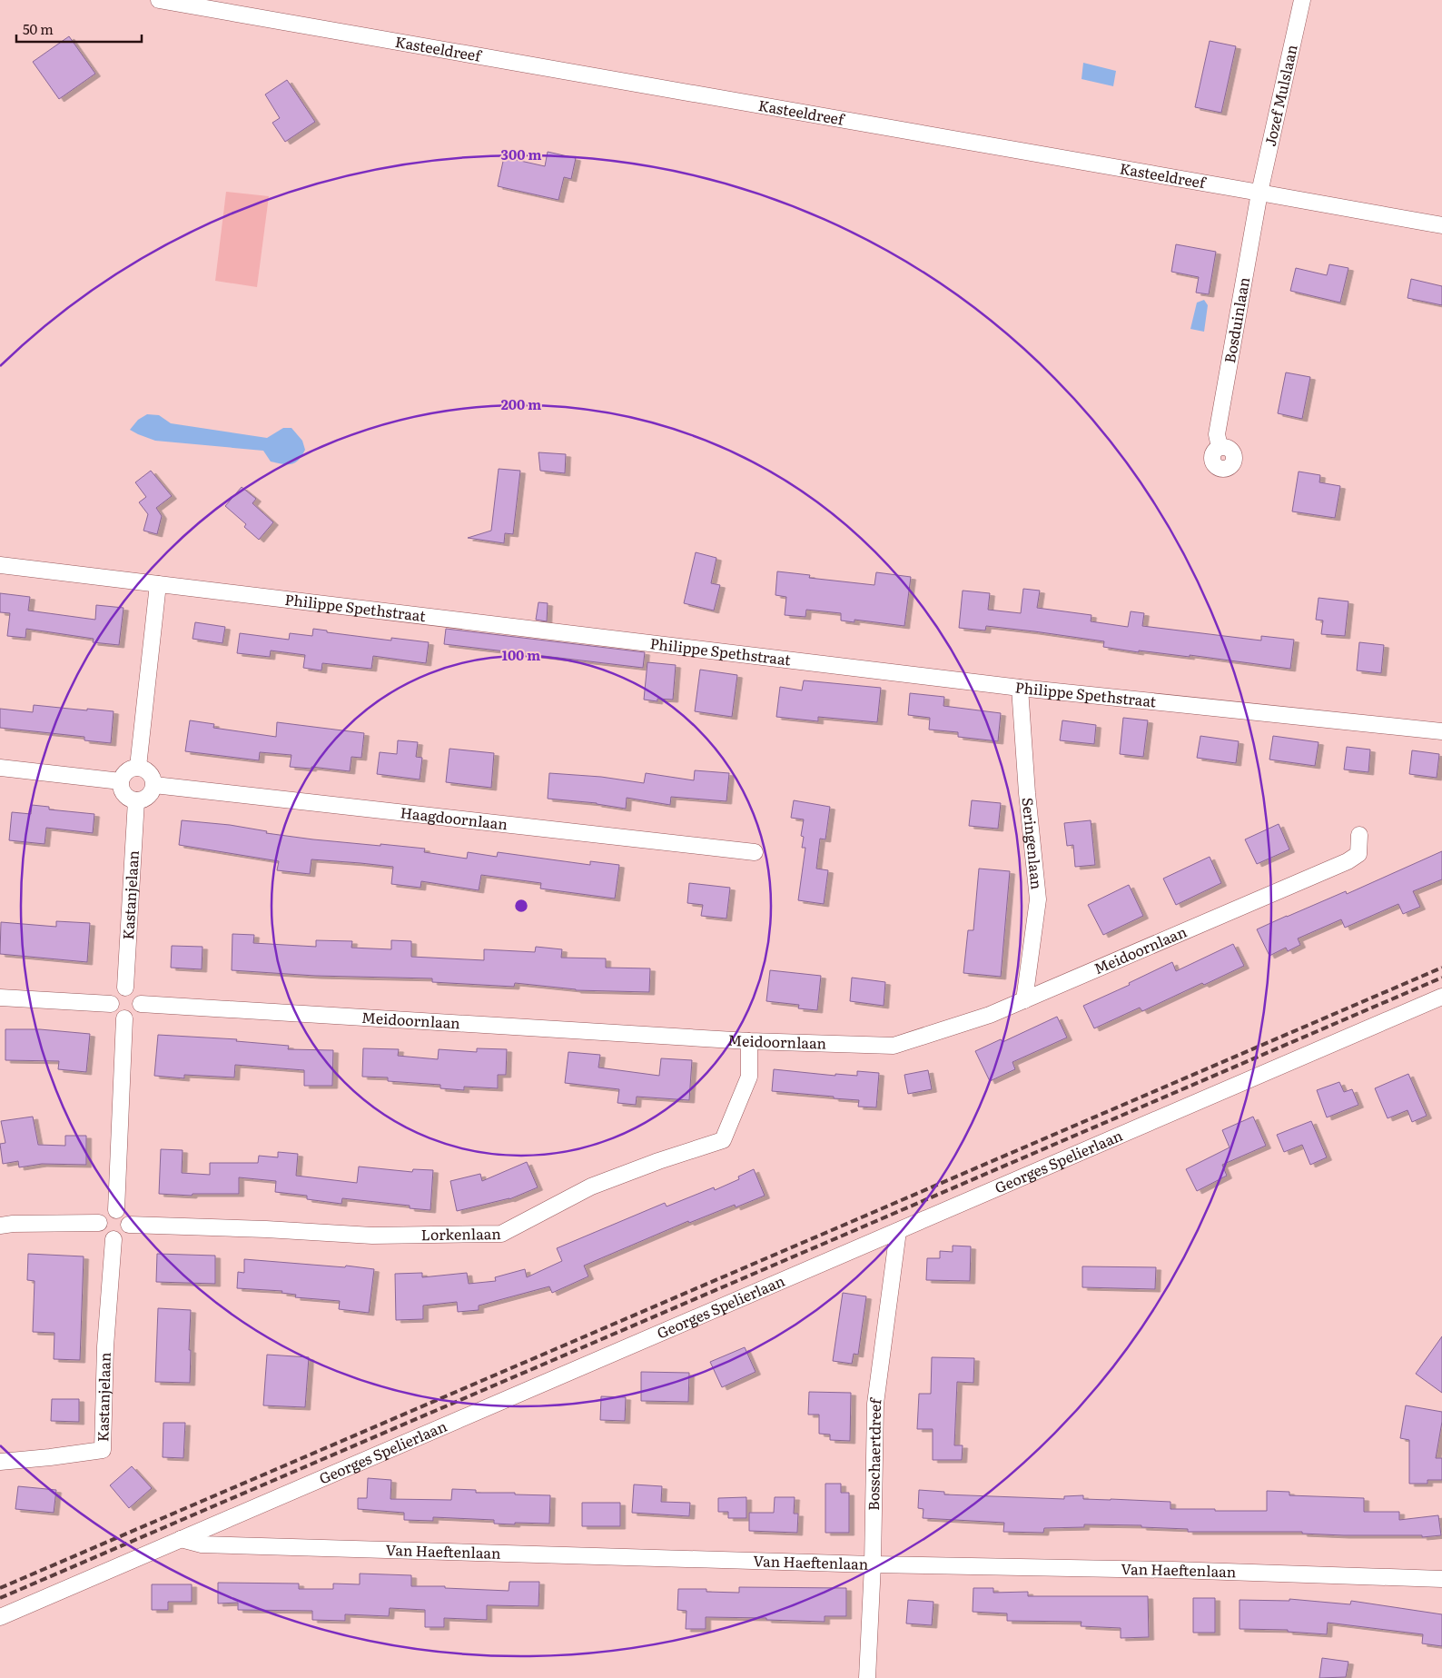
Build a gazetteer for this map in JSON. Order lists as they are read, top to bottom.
{
  "streets": {
    "street": [
      "Kasteeldreef",
      "Jozef Mulslaan",
      "Bosduinlaan",
      "Philippe Spethstraat",
      "Haagdoornlaan",
      "Seringenlaan",
      "Kastanjelaan",
      "Meidoornlaan",
      "Georges Spelierlaan",
      "Lorkenlaan",
      "Bosschaertdreef",
      "Van Haeftenlaan"
    ]
  },
  "crossings": [
    ["Kasteeldreef", "Jozef Mulslaan"],
    ["Kasteeldreef", "Bosduinlaan"],
    ["Jozef Mulslaan", "Bosduinlaan"],
    ["Philippe Spethstraat", "Seringenlaan"],
    ["Haagdoornlaan", "Kastanjelaan"],
    ["Seringenlaan", "Meidoornlaan"],
    ["Kastanjelaan", "Meidoornlaan"],
    ["Kastanjelaan", "Lorkenlaan"],
    ["Meidoornlaan", "Lorkenlaan"],
    ["Georges Spelierlaan", "Bosschaertdreef"],
    ["Georges Spelierlaan", "Van Haeftenlaan"],
    ["Bosschaertdreef", "Van Haeftenlaan"]
  ],
  "scale_bar": "50 m",
  "rings": ["300 m", "200 m", "100 m"]
}
